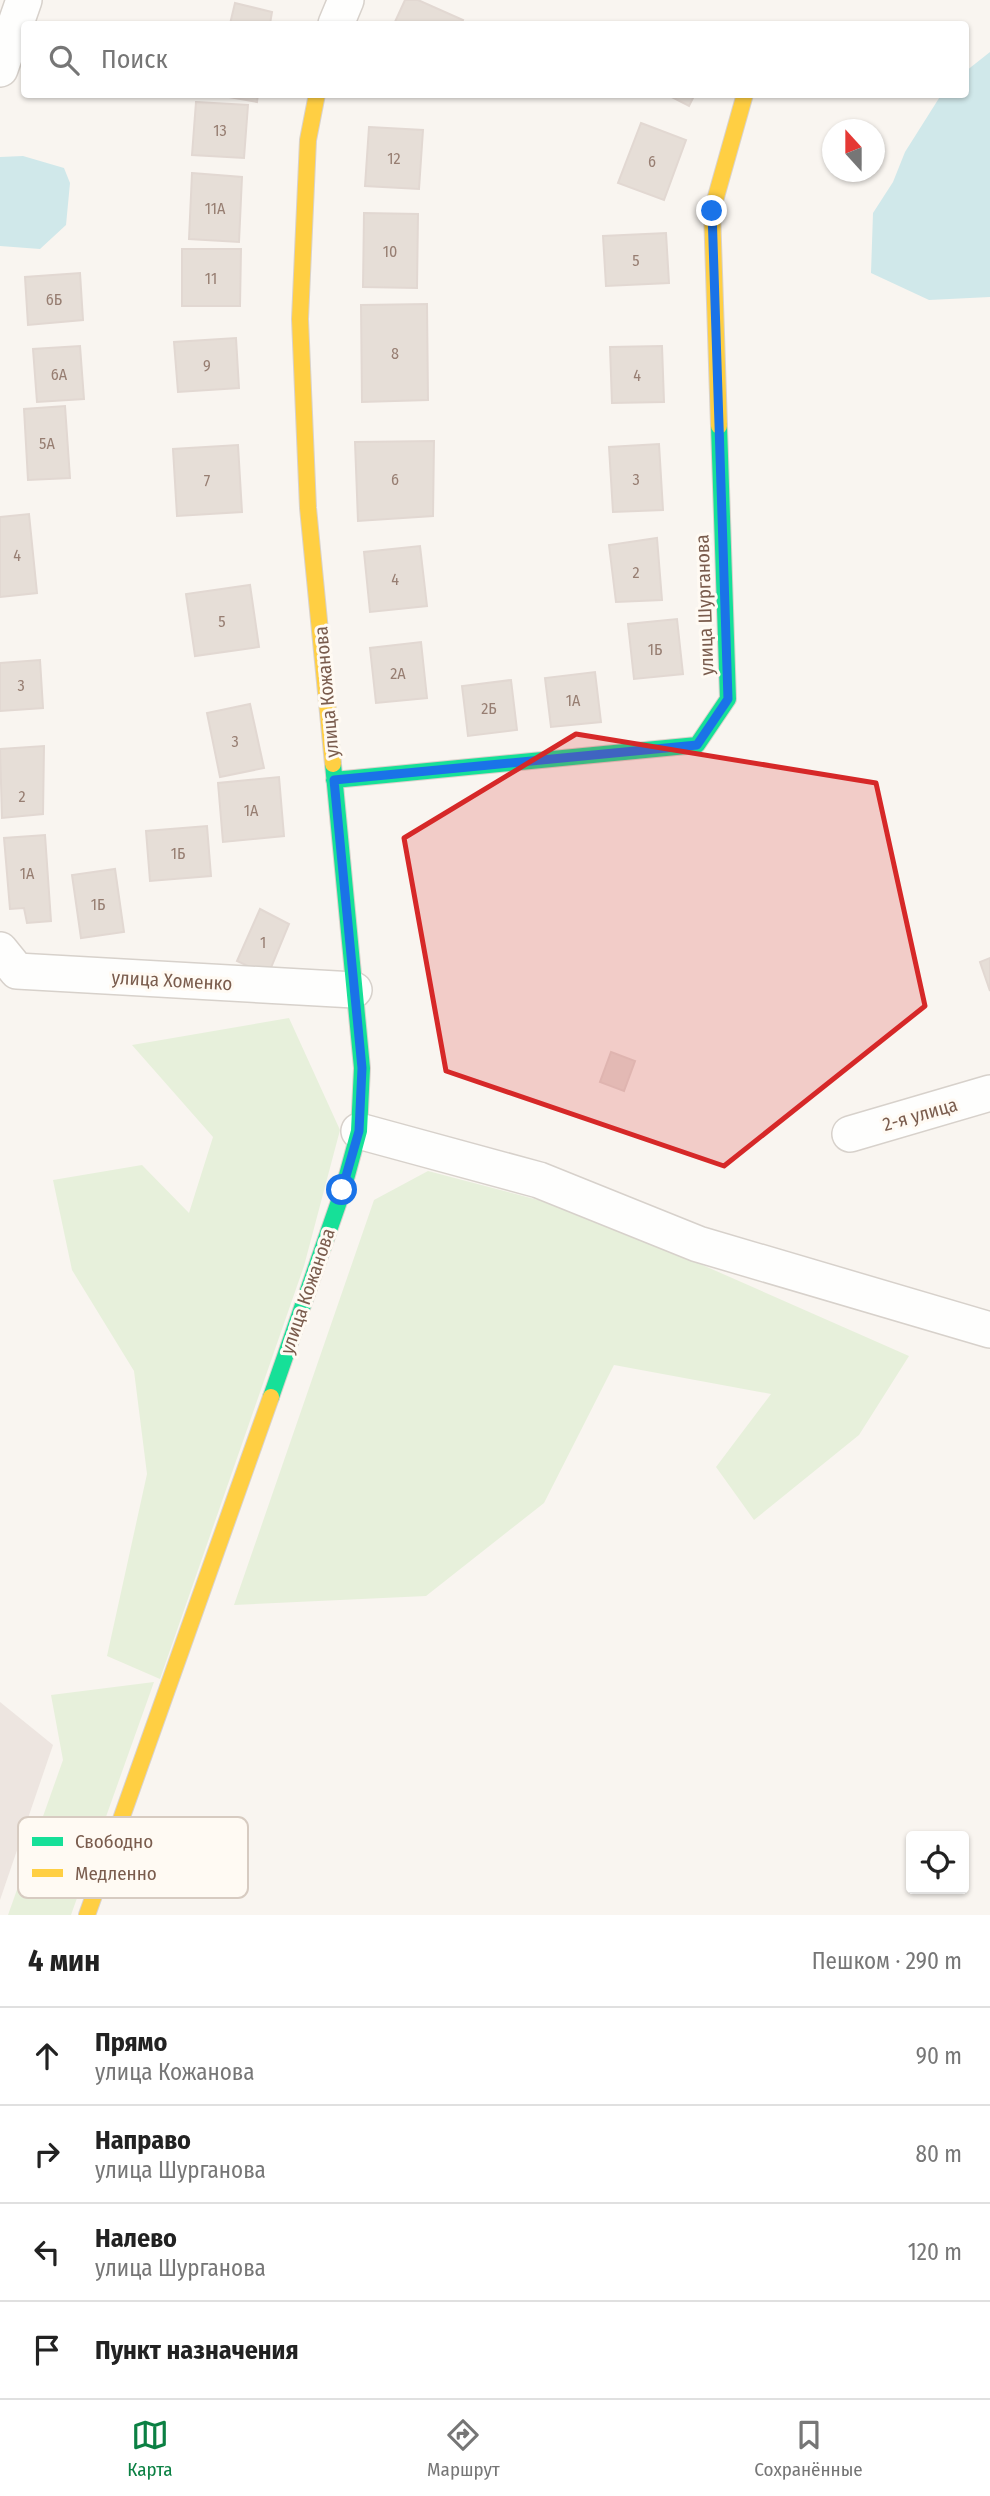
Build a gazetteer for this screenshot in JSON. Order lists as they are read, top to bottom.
{
  "streets": {
    "street": [
      "улица Шурганова",
      "улица Кожанова",
      "улица Хоменко",
      "2-я улица"
    ]
  },
  "crossings": [
    ["улица Шурганова", "улица Кожанова"],
    ["улица Кожанова", "улица Хоменко"]
  ],
  "house_numbers": [
    "13",
    "12",
    "6",
    "11А",
    "10",
    "5",
    "11",
    "6Б",
    "8",
    "9",
    "6А",
    "4",
    "5А",
    "6",
    "3",
    "7",
    "4",
    "2",
    "4",
    "5",
    "1Б",
    "2А",
    "3",
    "1А",
    "2Б",
    "3",
    "2",
    "1А",
    "1Б",
    "1А",
    "1Б",
    "1"
  ],
  "legend": ["Свободно", "Медленно"],
  "north": "top",
  "page": {
    "search": "Поиск",
    "heading": ["4 мин", "Пешком · 290 m"],
    "list": [
      ["Прямо", "улица Кожанова", "90 m"],
      ["Направо", "улица Шурганова", "80 m"],
      ["Налево", "улица Шурганова", "120 m"],
      "Пункт назначения"
    ],
    "nav": ["Карта", "Маршрут", "Сохранённые"]
  }
}
